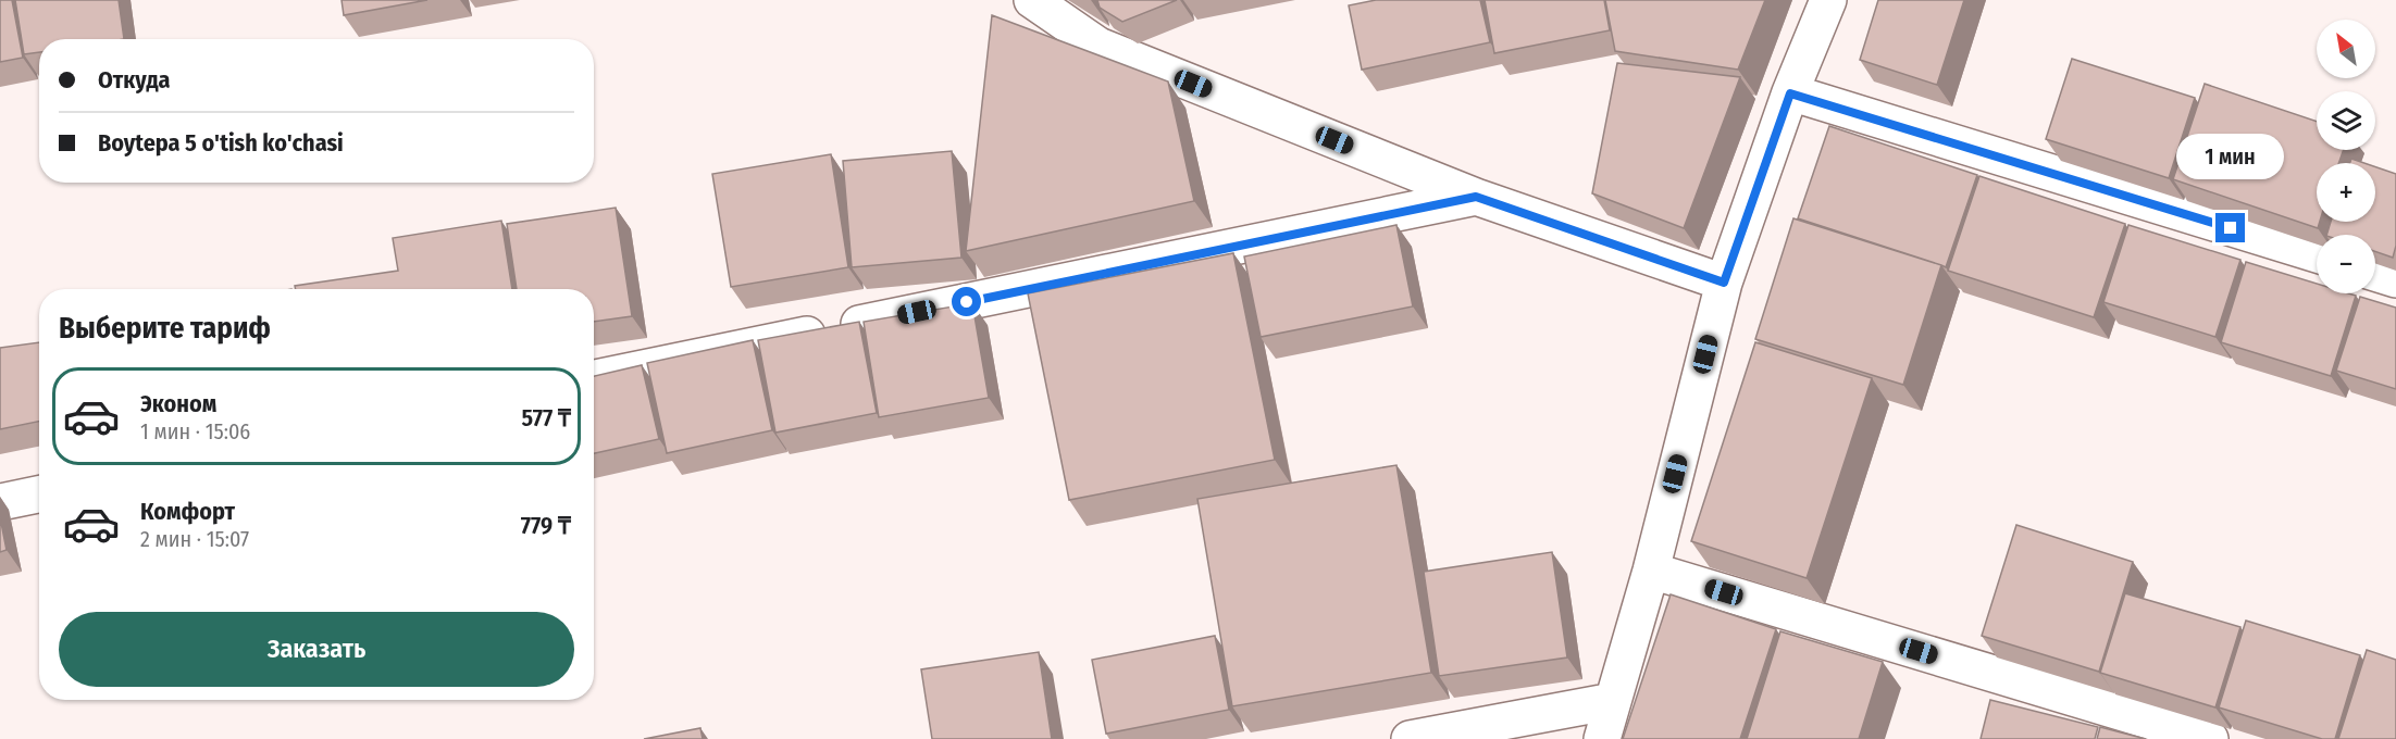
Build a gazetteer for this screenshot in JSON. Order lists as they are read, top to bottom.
{
  "north": "top left",
  "page": {
    "map_buttons": ["+", "−"],
    "banner": ["Откуда", "Boytepa 5 o'tish ko'chasi"],
    "bubble": "1 мин",
    "heading": "Выберите тариф",
    "list": [
      {
        "name": "Эконом",
        "note": "1 мин · 15:06",
        "value": "577 ₸"
      },
      {
        "name": "Комфорт",
        "note": "2 мин · 15:07",
        "value": "779 ₸"
      }
    ],
    "buttons": "Заказать"
  }
}
